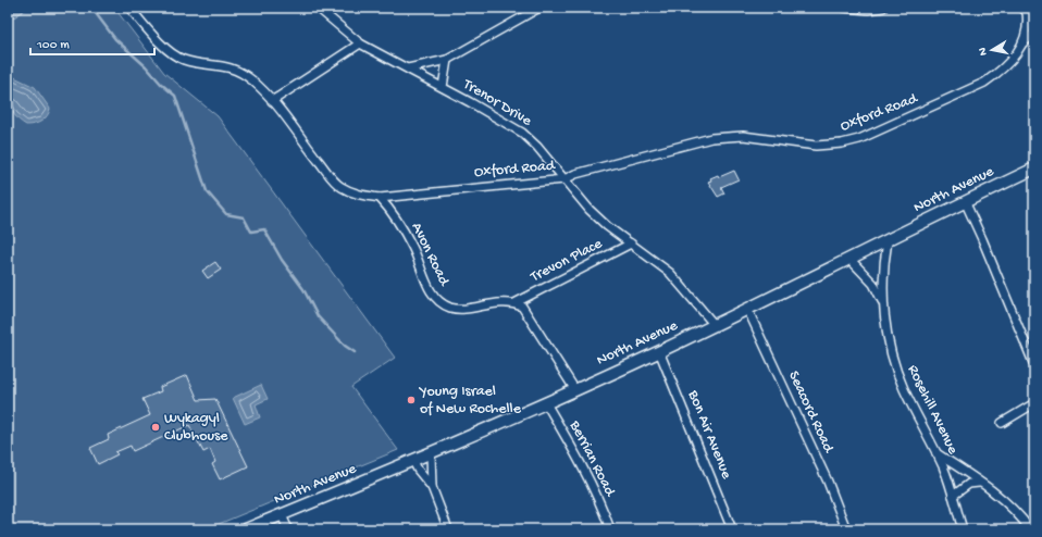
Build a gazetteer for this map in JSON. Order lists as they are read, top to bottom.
{
  "streets": {
    "main road": ["North Avenue"],
    "street": [
      "Trenor Drive",
      "Oxford Road",
      "Avon Road",
      "Trevon Place",
      "Rosehill Avenue",
      "Seacord Road",
      "Bon Air Avenue",
      "Berrian Road"
    ]
  },
  "crossings": [
    ["Trenor Drive", "Oxford Road"],
    ["Trenor Drive", "North Avenue"],
    ["Trenor Drive", "Trevon Place"],
    ["Oxford Road", "Avon Road"],
    ["North Avenue", "Rosehill Avenue"],
    ["North Avenue", "Seacord Road"],
    ["North Avenue", "Bon Air Avenue"],
    ["North Avenue", "Berrian Road"],
    ["Avon Road", "Trevon Place"]
  ],
  "places": ["Young Israel of New Rochelle", "Wykagyl Clubhouse"],
  "scale_bar": "100 m",
  "north": "left"
}
